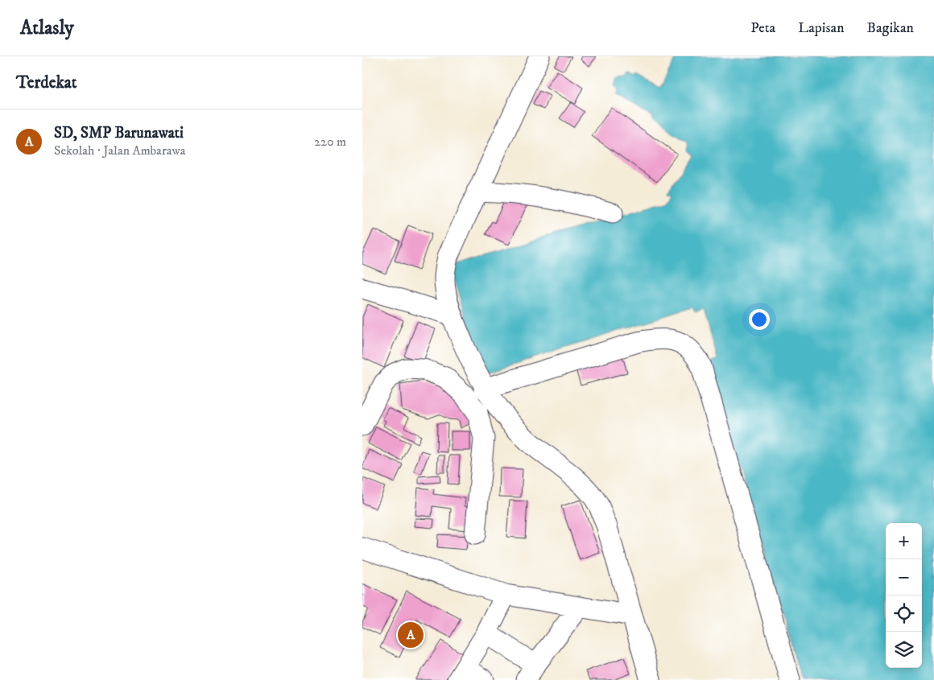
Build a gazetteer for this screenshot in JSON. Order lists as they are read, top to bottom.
{
  "page": {
    "header": "Atlasly",
    "nav": ["Peta", "Lapisan", "Bagikan"],
    "heading": "Terdekat",
    "list": [
      {
        "mark": "A",
        "name": "SD, SMP Barunawati",
        "note": "Sekolah · Jalan Ambarawa",
        "value": "220 m"
      }
    ],
    "map_buttons": ["+", "−"],
    "pins": "A"
  }
}
